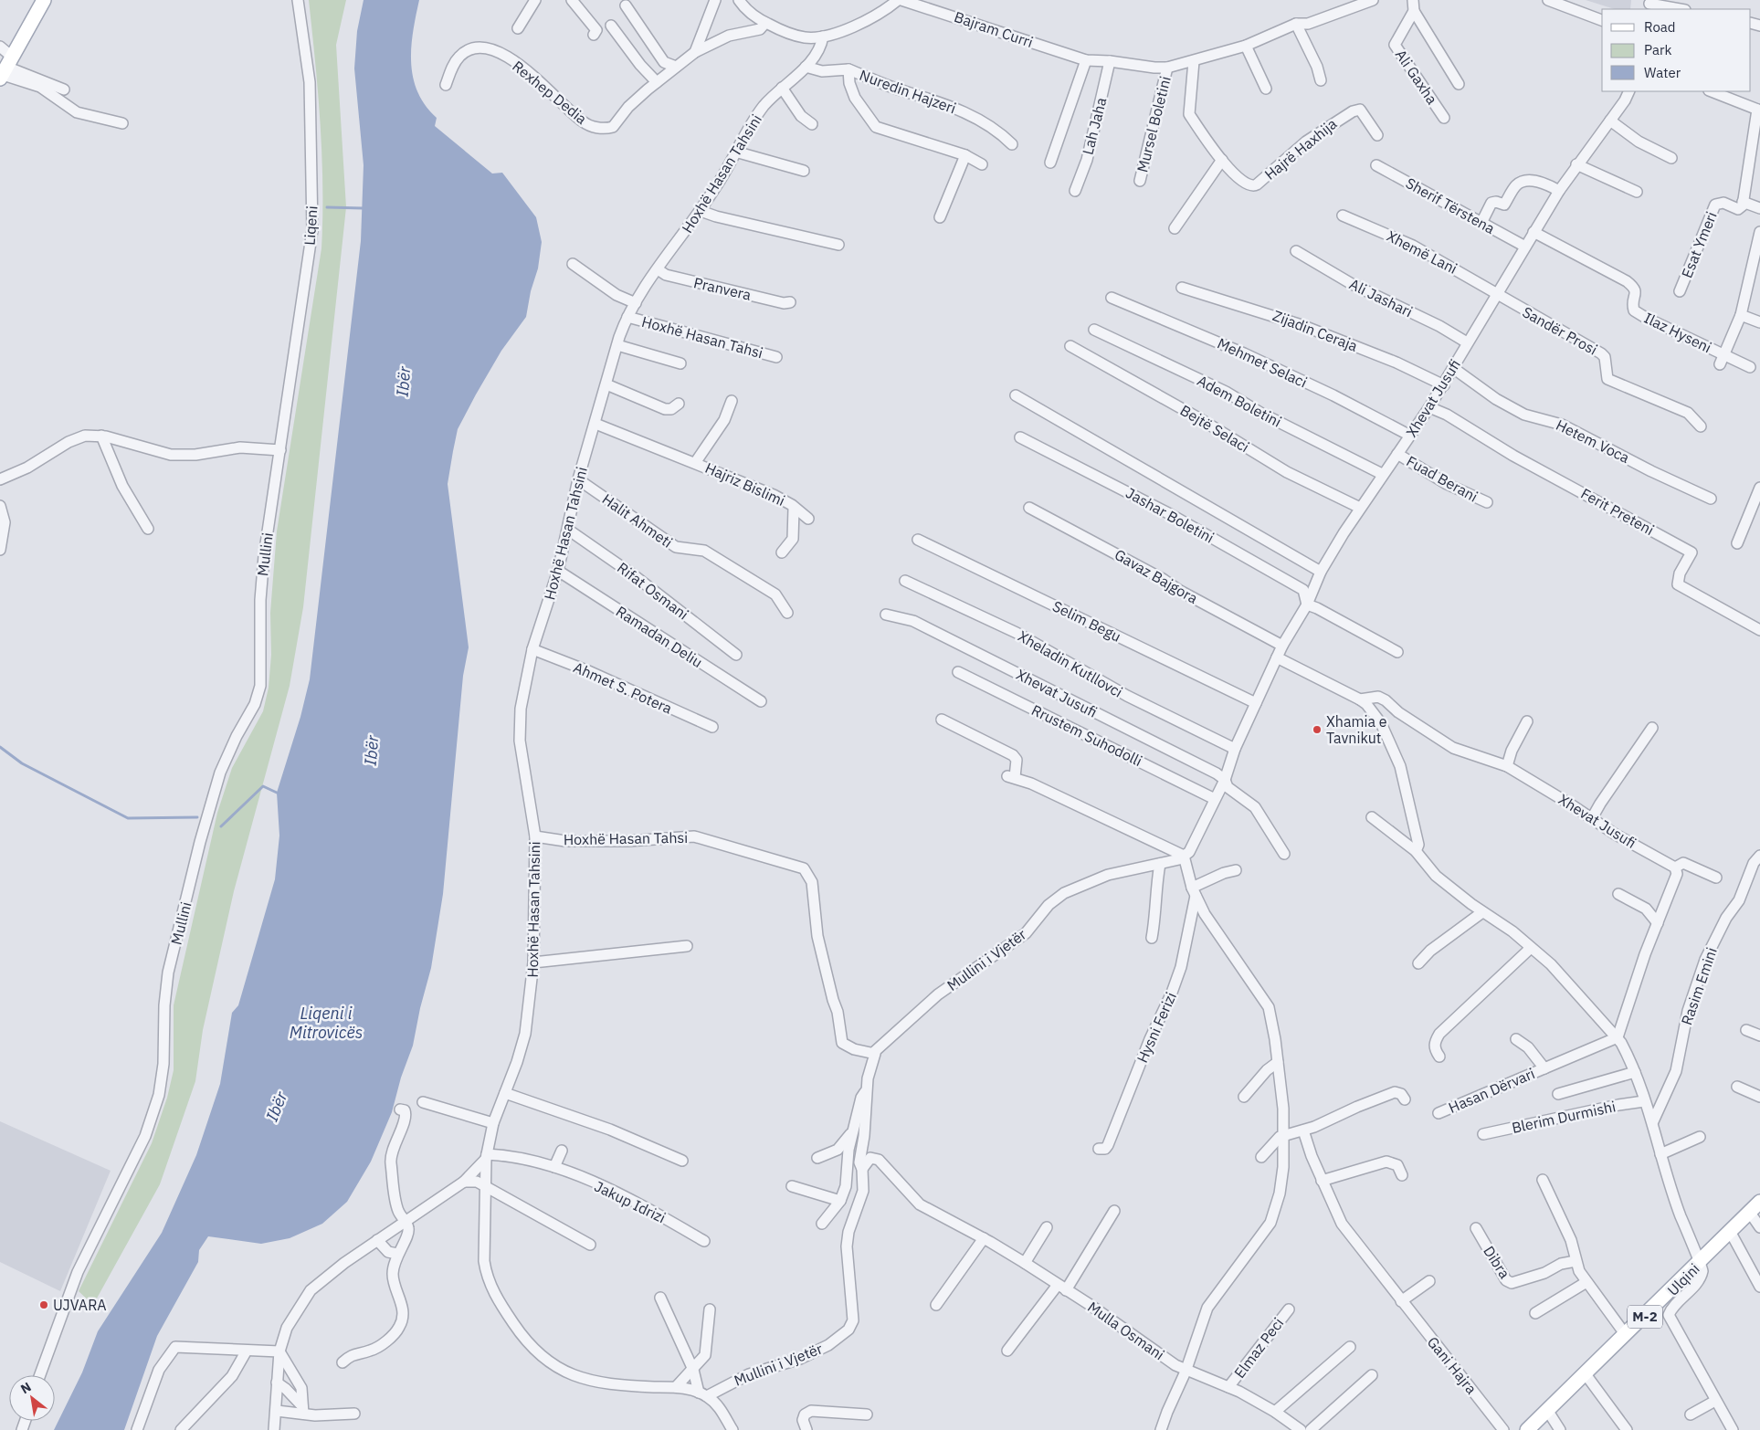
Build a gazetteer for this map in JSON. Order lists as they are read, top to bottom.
{
  "streets": {
    "main road": ["Ulqini", "M-2"],
    "street": [
      "Bajram Curri",
      "Ali Gaxha",
      "Nuredin Hajzeri",
      "Rexhep Dedia",
      "Mursel Boletini",
      "Lah Jaha",
      "Hajrë Haxhija",
      "Hoxhë Hasan Tahsini",
      "Sherif Tërstena",
      "Liqeni",
      "Esat Ymeri",
      "Xhemë Lani",
      "Pranvera",
      "Ali Jashari",
      "Zijadin Ceraja",
      "Sandër Prosi",
      "Ilaz Hyseni",
      "Hoxhë Hasan Tahsi",
      "Mehmet Selaci",
      "Xhevat Jusufi",
      "Adem Boletini",
      "Bejtë Selaci",
      "Hetem Voca",
      "Fuad Berani",
      "Hajriz Bislimi",
      "Ferit Preteni",
      "Jashar Boletini",
      "Halit Ahmeti",
      "Mullini",
      "Gavaz Bajgora",
      "Rifat Osmani",
      "Selim Begu",
      "Ramadan Deliu",
      "Xheladin Kutllovci",
      "Ahmet S. Potera",
      "Rrustem Suhodolli",
      "Mullini i Vjetër",
      "Rasim Emini",
      "Hysni Ferizi",
      "Hasan Dërvari",
      "Blerim Durmishi",
      "Jakup Idrizi",
      "Dibra",
      "Mulla Osmani",
      "Elmaz Peci",
      "Gani Hajra"
    ]
  },
  "crossings": [
    ["Bajram Curri", "Mursel Boletini"],
    ["Bajram Curri", "Lah Jaha"],
    ["Bajram Curri", "Hajrë Haxhija"],
    ["Nuredin Hajzeri", "Hoxhë Hasan Tahsini"],
    ["Hoxhë Hasan Tahsini", "Pranvera"],
    ["Hoxhë Hasan Tahsini", "Hoxhë Hasan Tahsi"],
    ["Hoxhë Hasan Tahsini", "Hajriz Bislimi"],
    ["Hoxhë Hasan Tahsini", "Halit Ahmeti"],
    ["Hoxhë Hasan Tahsini", "Rifat Osmani"],
    ["Hoxhë Hasan Tahsini", "Ramadan Deliu"],
    ["Hoxhë Hasan Tahsini", "Ahmet S. Potera"],
    ["Hoxhë Hasan Tahsini", "Mullini i Vjetër"],
    ["Hoxhë Hasan Tahsini", "Jakup Idrizi"],
    ["Sherif Tërstena", "Xhevat Jusufi"],
    ["Liqeni", "Mullini"],
    ["Xhemë Lani", "Sandër Prosi"],
    ["Xhemë Lani", "Xhevat Jusufi"],
    ["Ali Jashari", "Xhevat Jusufi"],
    ["Zijadin Ceraja", "Xhevat Jusufi"],
    ["Sandër Prosi", "Xhevat Jusufi"],
    ["Ilaz Hyseni", "Xhevat Jusufi"],
    ["Hoxhë Hasan Tahsi", "Mullini i Vjetër"],
    ["Mehmet Selaci", "Xhevat Jusufi"],
    ["Xhevat Jusufi", "Adem Boletini"],
    ["Xhevat Jusufi", "Bejtë Selaci"],
    ["Xhevat Jusufi", "Hetem Voca"],
    ["Xhevat Jusufi", "Fuad Berani"],
    ["Xhevat Jusufi", "Ferit Preteni"],
    ["Xhevat Jusufi", "Jashar Boletini"],
    ["Xhevat Jusufi", "Gavaz Bajgora"],
    ["Xhevat Jusufi", "Selim Begu"],
    ["Xhevat Jusufi", "Xheladin Kutllovci"],
    ["Xhevat Jusufi", "Rrustem Suhodolli"],
    ["Xhevat Jusufi", "Mullini i Vjetër"],
    ["Xhevat Jusufi", "Hysni Ferizi"],
    ["Mullini i Vjetër", "Hysni Ferizi"],
    ["Mullini i Vjetër", "Mulla Osmani"],
    ["Hysni Ferizi", "Mulla Osmani"],
    ["Hysni Ferizi", "Elmaz Peci"],
    ["Mulla Osmani", "Elmaz Peci"]
  ],
  "water": ["Ibër", "Liqeni i Mitrovicës"],
  "places": ["Xhamia e Tavnikut", "UJVARA"],
  "legend": ["Road", "Park", "Water"],
  "north": "top left"
}
